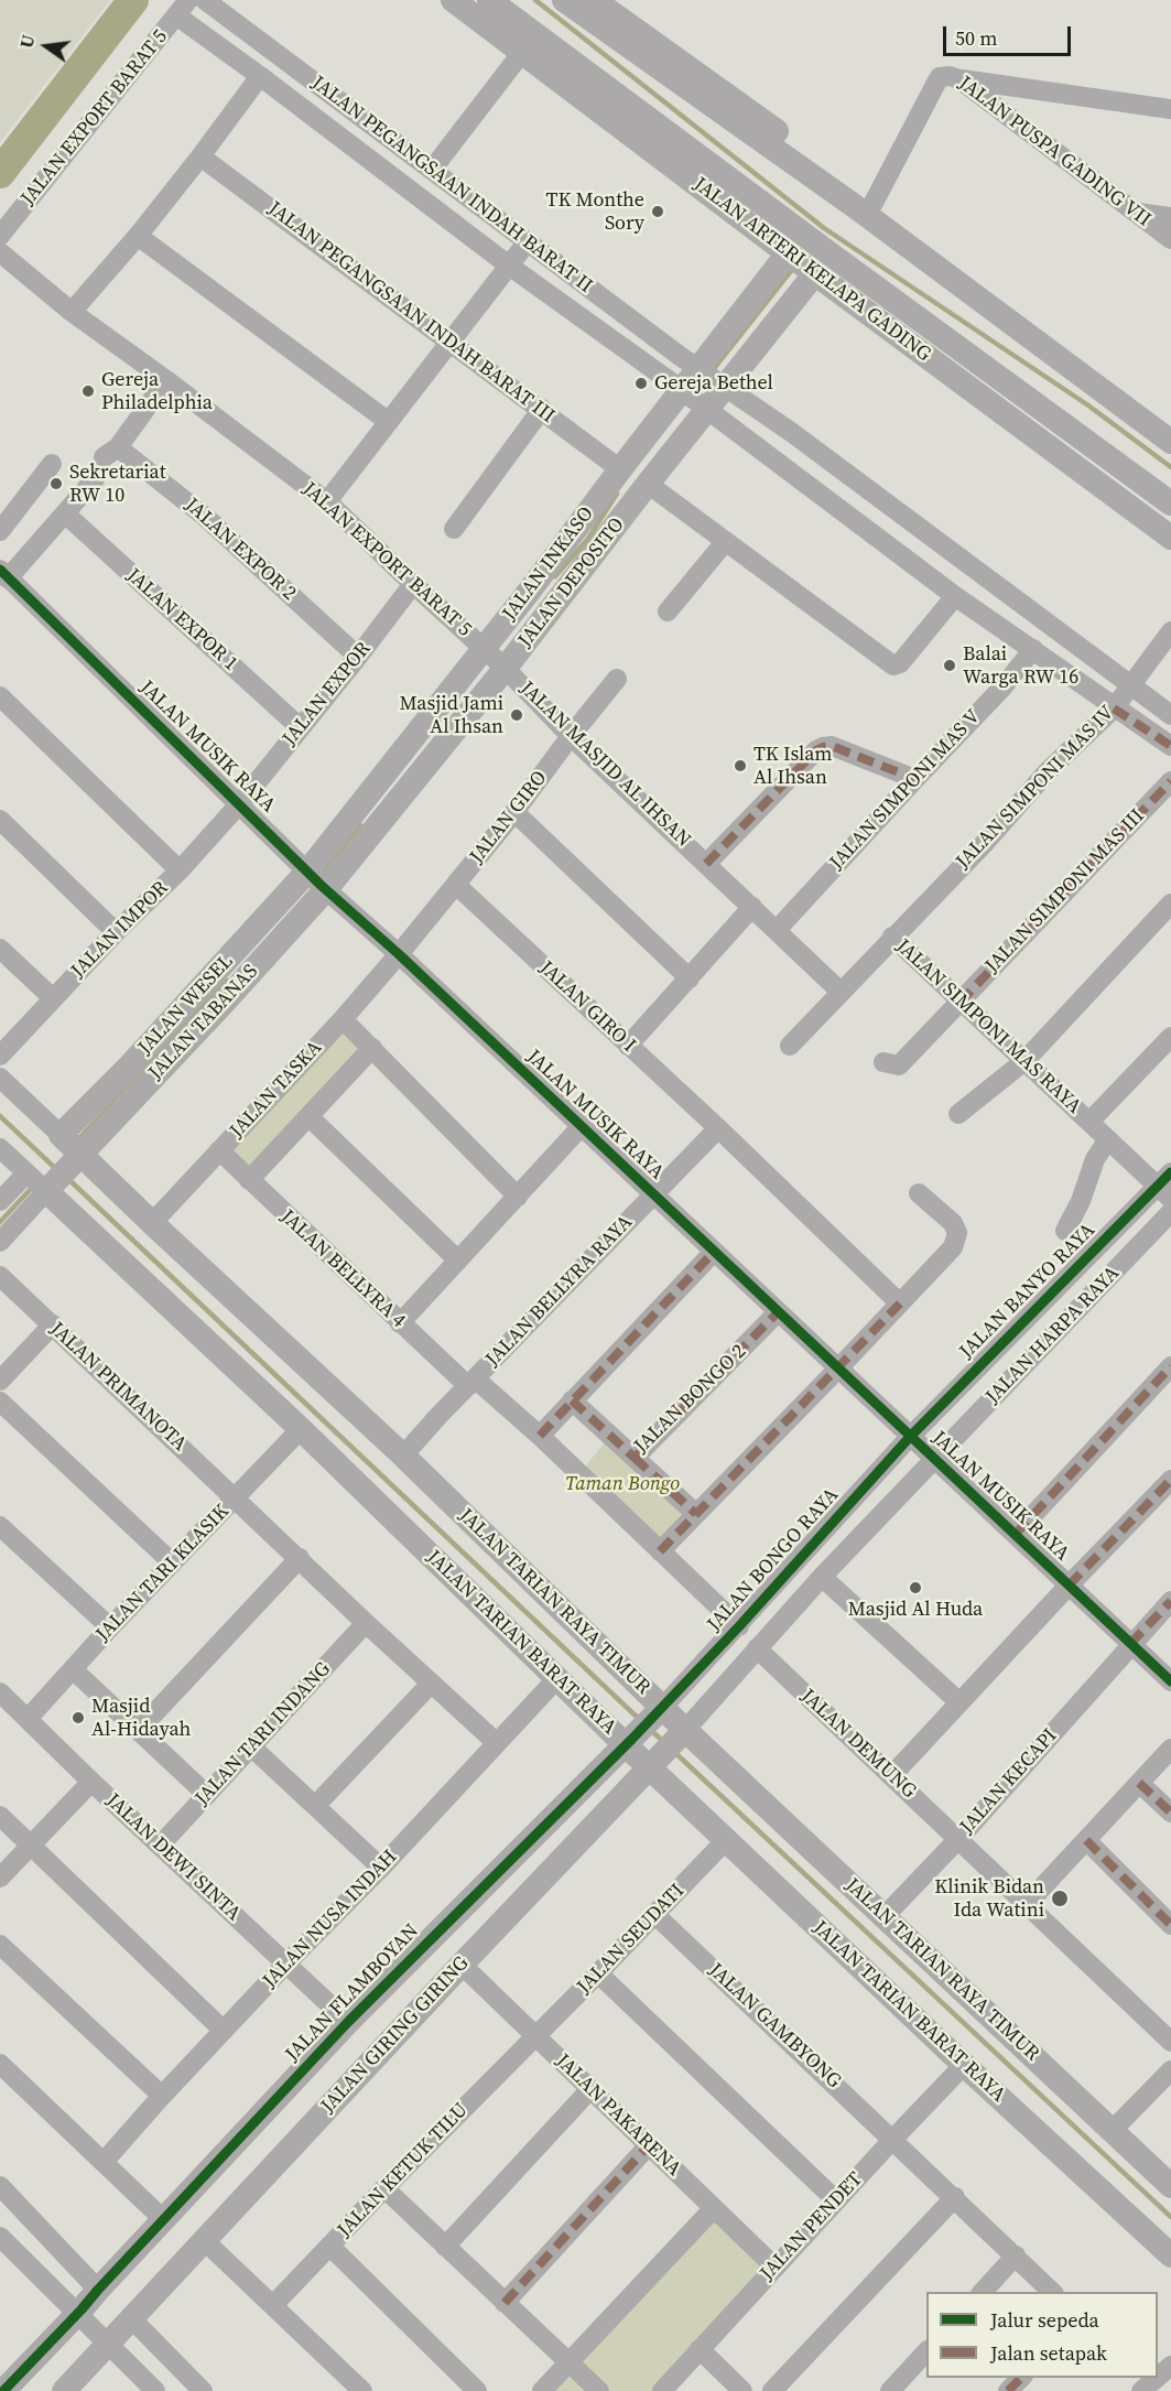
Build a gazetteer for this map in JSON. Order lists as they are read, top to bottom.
{
  "streets": {
    "street": [
      "JALAN EXPORT BARAT 5",
      "JALAN PUSPA GADING VII",
      "JALAN PEGANGSAAN INDAH BARAT II",
      "JALAN ARTERI KELAPA GADING",
      "JALAN PEGANGSAAN INDAH BARAT III",
      "JALAN EXPOR 2",
      "JALAN INKASO",
      "JALAN DEPOSITO",
      "JALAN EXPOR 1",
      "JALAN EXPOR",
      "JALAN MUSIK RAYA",
      "JALAN MASJID AL IHSAN",
      "JALAN SIMPONI MAS IV",
      "JALAN SIMPONI MAS V",
      "JALAN GIRO",
      "JALAN SIMPONI MAS III",
      "JALAN IMPOR",
      "JALAN GIRO I",
      "JALAN TABANAS",
      "JALAN SIMPONI MAS RAYA",
      "JALAN TASKA",
      "JALAN BELLYRA 4",
      "JALAN BELLYRA RAYA",
      "JALAN BANYO RAYA",
      "JALAN HARPA RAYA",
      "JALAN PRIMANOTA",
      "JALAN BONGO 2",
      "JALAN BONGO RAYA",
      "JALAN TARI KLASIK",
      "JALAN TARIAN RAYA TIMUR",
      "JALAN TARIAN BARAT RAYA",
      "JALAN TARI INDANG",
      "JALAN DEMUNG",
      "JALAN KECAPI",
      "JALAN DEWI SINTA",
      "JALAN NUSA INDAH",
      "JALAN SEUDATI",
      "JALAN FLAMBOYAN",
      "JALAN GAMBYONG",
      "JALAN GIRING GIRING",
      "JALAN PAKARENA",
      "JALAN KETUK TILU",
      "JALAN PENDET"
    ]
  },
  "crossings": [
    ["JALAN EXPORT BARAT 5", "JALAN PEGANGSAAN INDAH BARAT II"],
    ["JALAN EXPORT BARAT 5", "JALAN EXPOR 2"],
    ["JALAN EXPORT BARAT 5", "JALAN DEPOSITO"],
    ["JALAN EXPORT BARAT 5", "JALAN EXPOR"],
    ["JALAN EXPORT BARAT 5", "JALAN MASJID AL IHSAN"],
    ["JALAN PEGANGSAAN INDAH BARAT II", "JALAN INKASO"],
    ["JALAN PEGANGSAAN INDAH BARAT II", "JALAN DEPOSITO"],
    ["JALAN PEGANGSAAN INDAH BARAT II", "JALAN SIMPONI MAS IV"],
    ["JALAN PEGANGSAAN INDAH BARAT II", "JALAN SIMPONI MAS V"],
    ["JALAN ARTERI KELAPA GADING", "JALAN DEPOSITO"],
    ["JALAN PEGANGSAAN INDAH BARAT III", "JALAN INKASO"],
    ["JALAN EXPOR 2", "JALAN EXPOR"],
    ["JALAN INKASO", "JALAN DEPOSITO"],
    ["JALAN DEPOSITO", "JALAN MASJID AL IHSAN"],
    ["JALAN EXPOR 1", "JALAN EXPOR"],
    ["JALAN EXPOR", "JALAN MUSIK RAYA"],
    ["JALAN EXPOR", "JALAN IMPOR"],
    ["JALAN MUSIK RAYA", "JALAN GIRO"],
    ["JALAN MUSIK RAYA", "JALAN IMPOR"],
    ["JALAN MUSIK RAYA", "JALAN TABANAS"],
    ["JALAN MUSIK RAYA", "JALAN TASKA"],
    ["JALAN MUSIK RAYA", "JALAN BELLYRA RAYA"],
    ["JALAN MUSIK RAYA", "JALAN BANYO RAYA"],
    ["JALAN MUSIK RAYA", "JALAN HARPA RAYA"],
    ["JALAN MUSIK RAYA", "JALAN BONGO 2"],
    ["JALAN MUSIK RAYA", "JALAN BONGO RAYA"],
    ["JALAN MUSIK RAYA", "JALAN KECAPI"],
    ["JALAN MASJID AL IHSAN", "JALAN GIRO"],
    ["JALAN SIMPONI MAS IV", "JALAN SIMPONI MAS RAYA"],
    ["JALAN GIRO", "JALAN GIRO I"],
    ["JALAN GIRO", "JALAN TASKA"],
    ["JALAN SIMPONI MAS III", "JALAN SIMPONI MAS RAYA"],
    ["JALAN GIRO I", "JALAN BELLYRA RAYA"],
    ["JALAN TABANAS", "JALAN TARIAN RAYA TIMUR"],
    ["JALAN TABANAS", "JALAN TARIAN BARAT RAYA"],
    ["JALAN SIMPONI MAS RAYA", "JALAN BANYO RAYA"],
    ["JALAN SIMPONI MAS RAYA", "JALAN HARPA RAYA"],
    ["JALAN TASKA", "JALAN BELLYRA 4"],
    ["JALAN TASKA", "JALAN TARIAN RAYA TIMUR"],
    ["JALAN BELLYRA 4", "JALAN BELLYRA RAYA"],
    ["JALAN BELLYRA 4", "JALAN BONGO RAYA"],
    ["JALAN BELLYRA RAYA", "JALAN TARIAN RAYA TIMUR"],
    ["JALAN BANYO RAYA", "JALAN HARPA RAYA"],
    ["JALAN BANYO RAYA", "JALAN BONGO RAYA"],
    ["JALAN PRIMANOTA", "JALAN TARI KLASIK"],
    ["JALAN PRIMANOTA", "JALAN TARI INDANG"],
    ["JALAN PRIMANOTA", "JALAN NUSA INDAH"],
    ["JALAN BONGO RAYA", "JALAN TARIAN RAYA TIMUR"],
    ["JALAN BONGO RAYA", "JALAN FLAMBOYAN"],
    ["JALAN TARI KLASIK", "JALAN TARIAN BARAT RAYA"],
    ["JALAN TARI KLASIK", "JALAN DEWI SINTA"],
    ["JALAN TARIAN RAYA TIMUR", "JALAN KECAPI"],
    ["JALAN TARIAN RAYA TIMUR", "JALAN FLAMBOYAN"],
    ["JALAN TARIAN RAYA TIMUR", "JALAN GIRING GIRING"],
    ["JALAN TARIAN BARAT RAYA", "JALAN NUSA INDAH"],
    ["JALAN TARIAN BARAT RAYA", "JALAN SEUDATI"],
    ["JALAN TARIAN BARAT RAYA", "JALAN FLAMBOYAN"],
    ["JALAN TARIAN BARAT RAYA", "JALAN GIRING GIRING"],
    ["JALAN TARIAN BARAT RAYA", "JALAN PENDET"],
    ["JALAN TARI INDANG", "JALAN DEWI SINTA"],
    ["JALAN DEMUNG", "JALAN KECAPI"],
    ["JALAN DEWI SINTA", "JALAN NUSA INDAH"],
    ["JALAN DEWI SINTA", "JALAN FLAMBOYAN"],
    ["JALAN SEUDATI", "JALAN GAMBYONG"],
    ["JALAN SEUDATI", "JALAN PAKARENA"],
    ["JALAN SEUDATI", "JALAN KETUK TILU"],
    ["JALAN GAMBYONG", "JALAN PENDET"],
    ["JALAN GIRING GIRING", "JALAN PAKARENA"],
    ["JALAN PAKARENA", "JALAN KETUK TILU"],
    ["JALAN PAKARENA", "JALAN PENDET"]
  ],
  "parks": ["Taman Bongo"],
  "places": [
    "TK Monthe Sory",
    "Gereja Bethel",
    "Gereja Philadelphia",
    "Sekretariat RW 10",
    "Balai Warga RW 16",
    "Masjid Jami Al Ihsan",
    "TK Islam Al Ihsan",
    "Masjid Al Huda",
    "Masjid Al-Hidayah",
    "Klinik Bidan Ida Watini"
  ],
  "legend": ["Jalur sepeda", "Jalan setapak"],
  "scale_bar": "50 m",
  "north": "left"
}
